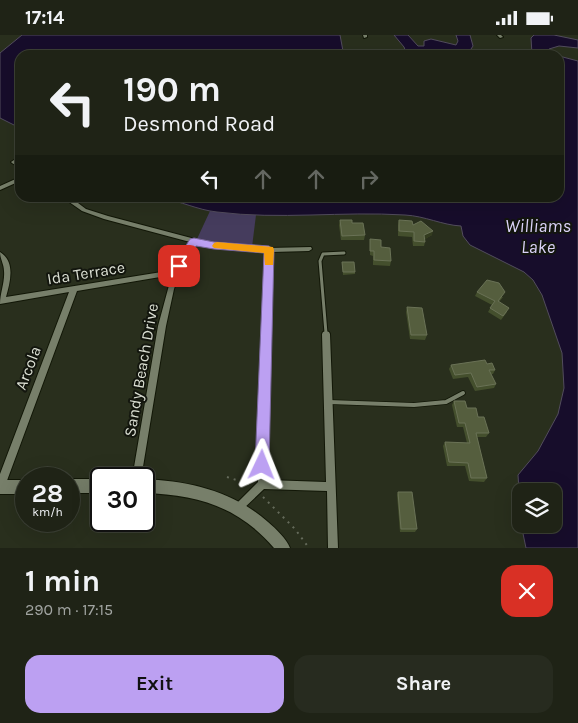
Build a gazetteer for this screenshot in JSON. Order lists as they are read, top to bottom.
{
  "streets": {
    "street": ["Ida Terrace", "Arcola", "Sandy Beach Drive"]
  },
  "crossings": [
    ["Ida Terrace", "Arcola"],
    ["Ida Terrace", "Sandy Beach Drive"]
  ],
  "water": ["Williams Lake"],
  "page": {
    "status": "17:14",
    "turn": ["190 m", "Desmond Road"],
    "speed": "28 km/h",
    "limit": "30",
    "heading": ["1 min", "290 m · 17:15"],
    "buttons": ["Exit", "Share"]
  }
}
